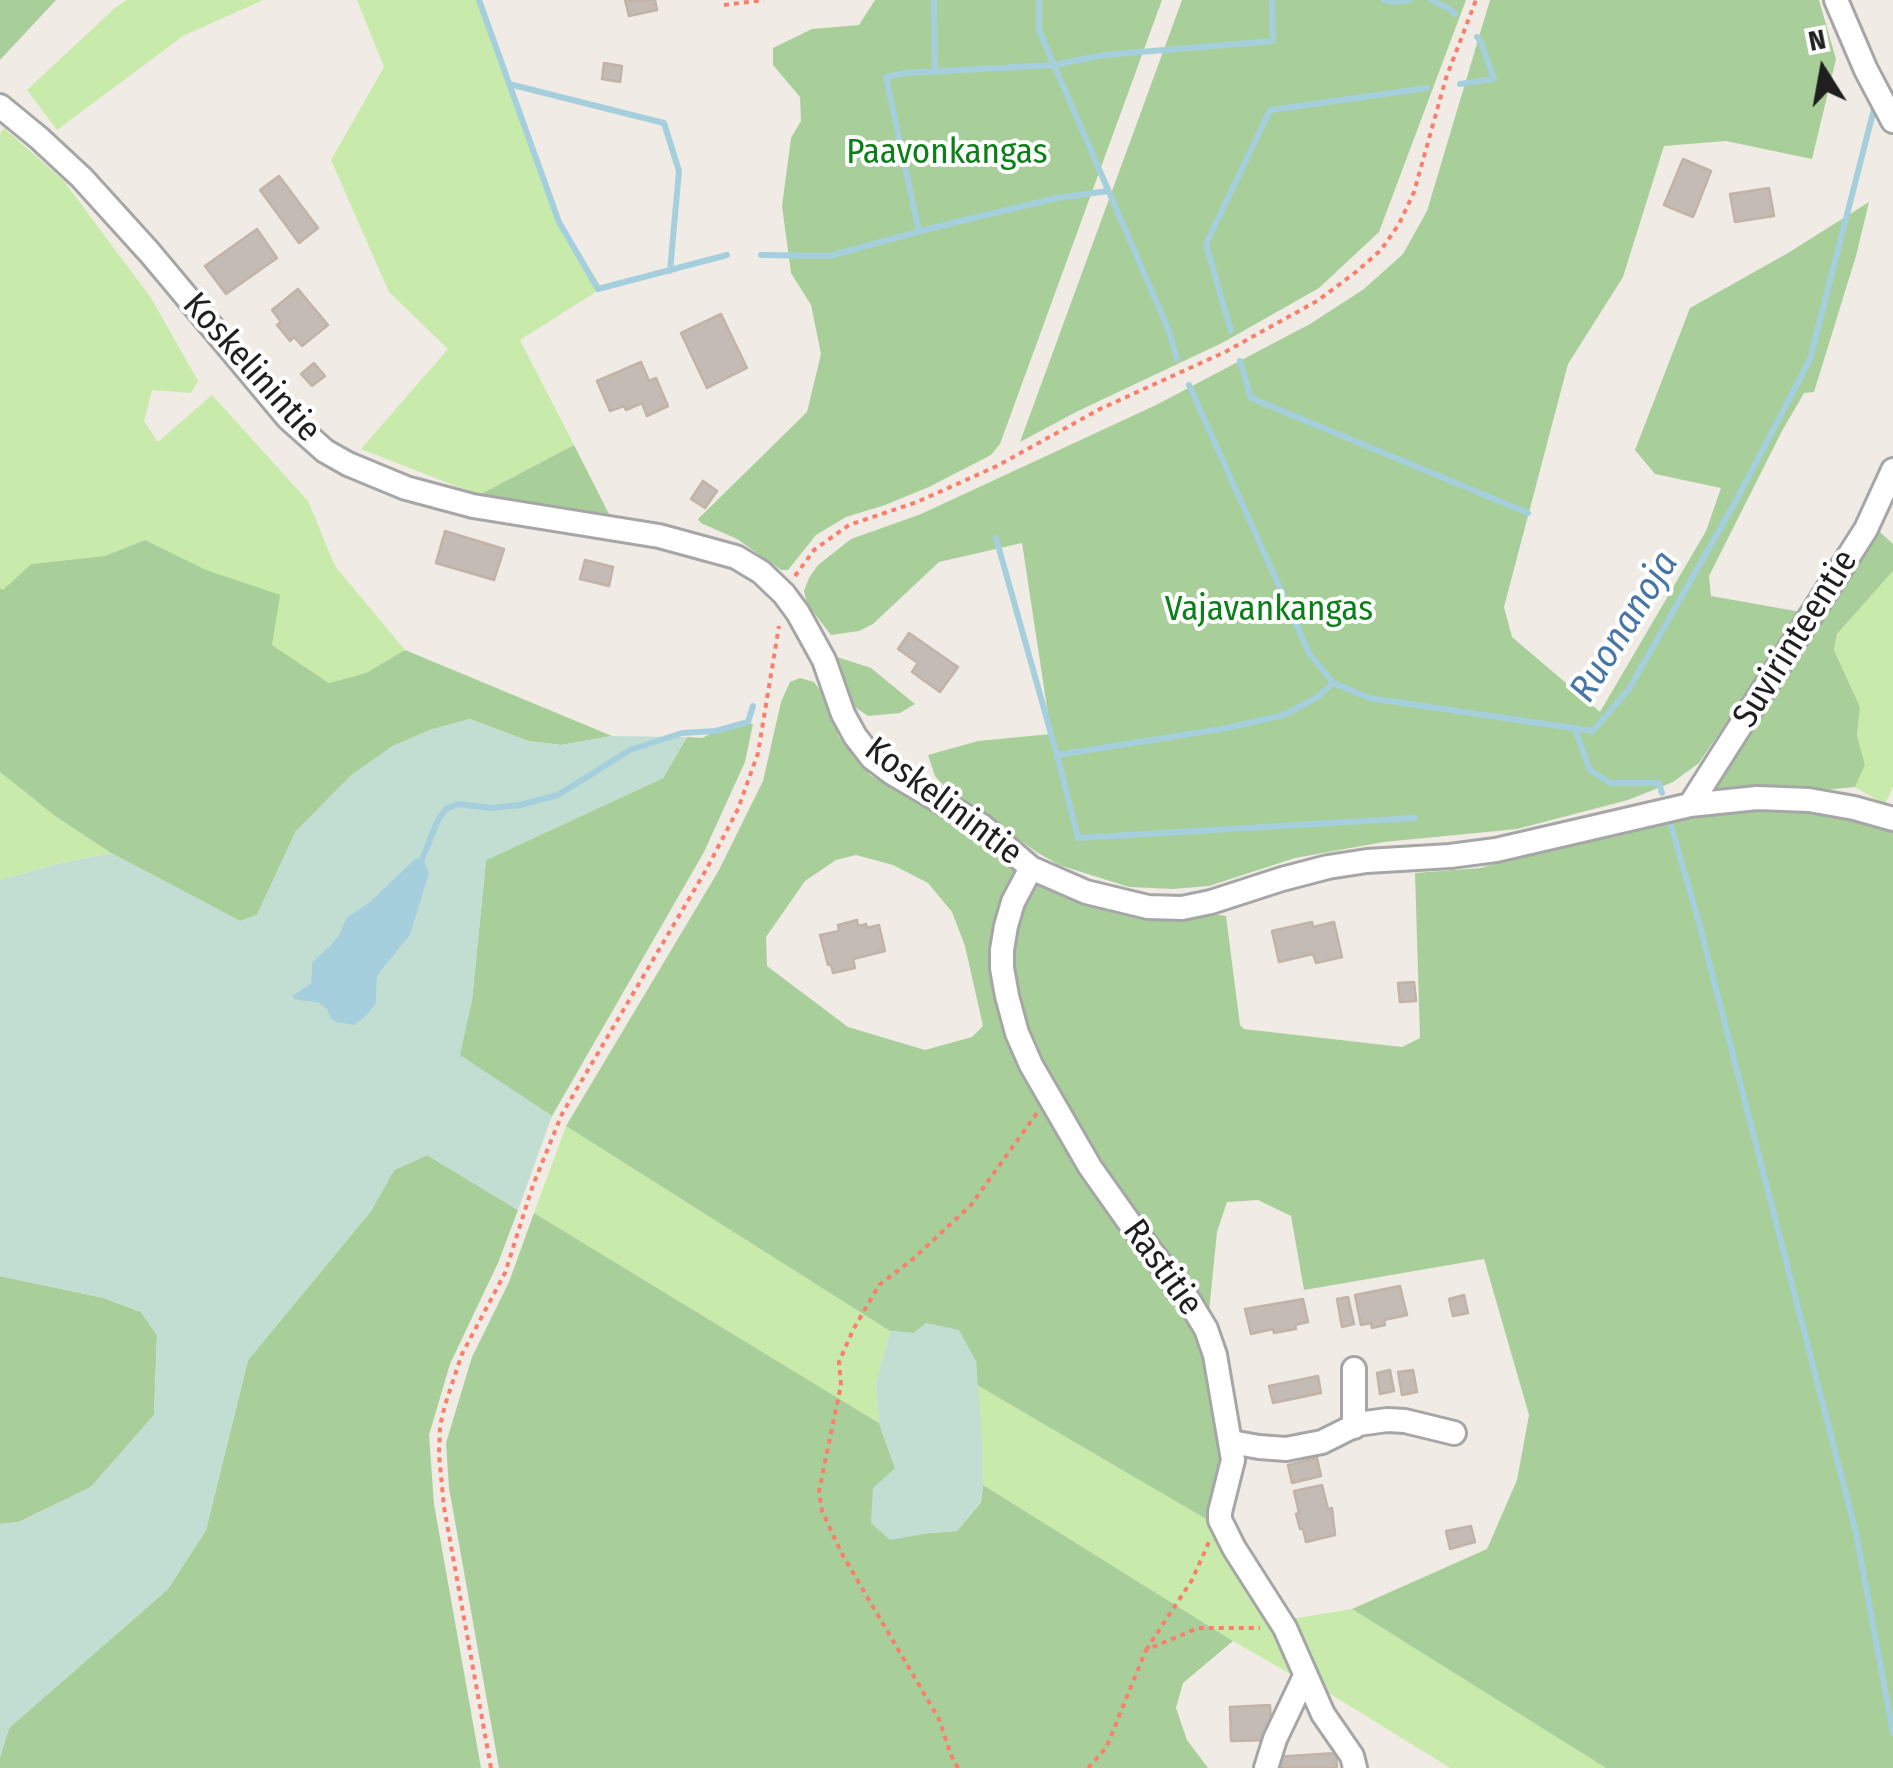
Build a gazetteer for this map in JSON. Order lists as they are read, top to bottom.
{
  "streets": {
    "street": ["Koskelinintie", "Suvirinteentie", "Rastitie"]
  },
  "crossings": [
    ["Koskelinintie", "Suvirinteentie"],
    ["Koskelinintie", "Rastitie"]
  ],
  "water": ["Ruonanoja"],
  "parks": ["Paavonkangas", "Vajavankangas"],
  "north": "top"
}
